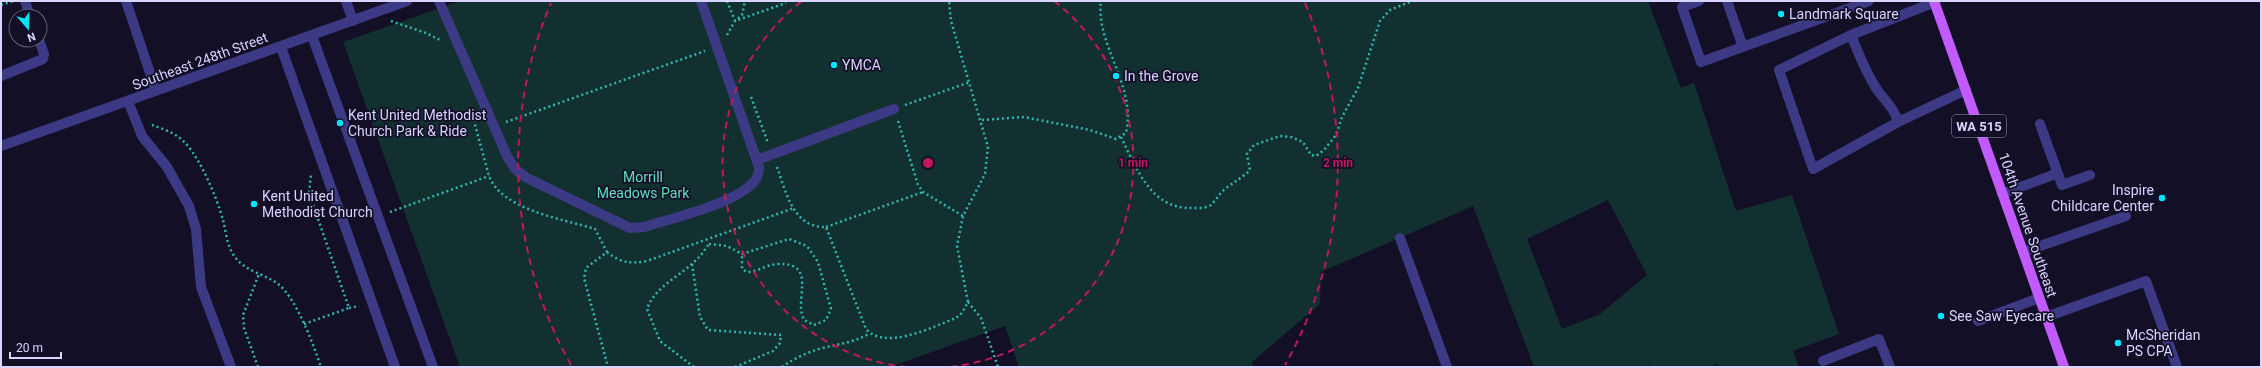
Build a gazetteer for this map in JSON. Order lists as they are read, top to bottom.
{
  "streets": {
    "main road": ["WA 515", "104th Avenue Southeast"],
    "street": ["Southeast 248th Street"]
  },
  "parks": ["Morrill Meadows Park"],
  "places": [
    "Landmark Square",
    "YMCA",
    "In the Grove",
    "Kent United Methodist Church Park & Ride",
    "Inspire Childcare Center",
    "Kent United Methodist Church",
    "See Saw Eyecare",
    "McSheridan PS CPA"
  ],
  "scale_bar": "20 m",
  "north": "bottom",
  "rings": ["1 min", "2 min"]
}
